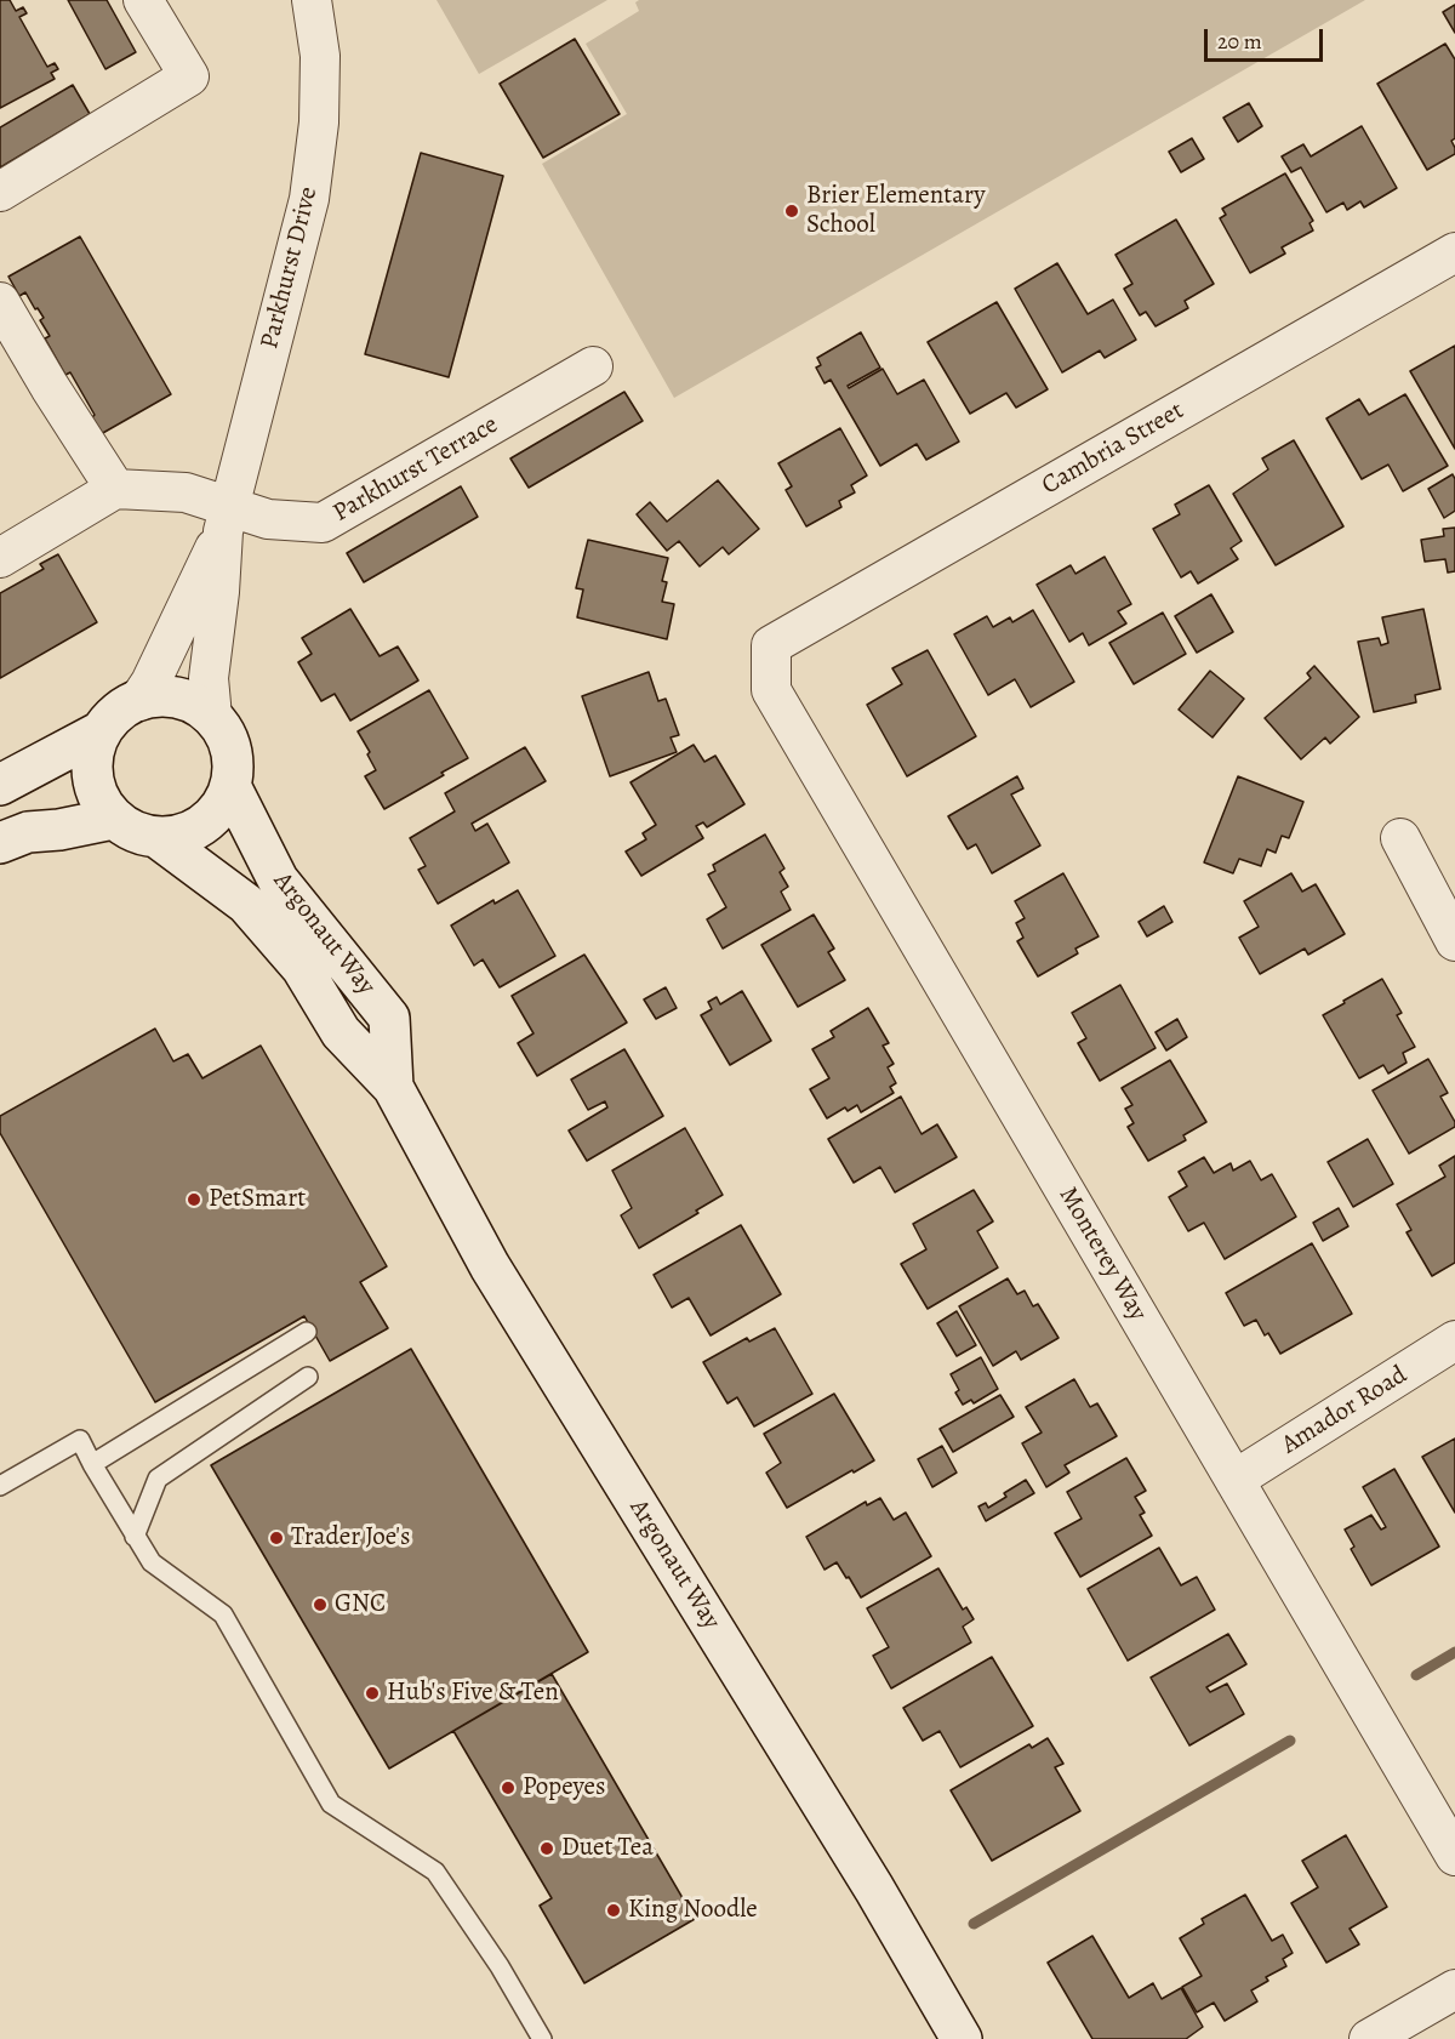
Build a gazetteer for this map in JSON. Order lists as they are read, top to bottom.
{
  "streets": {
    "street": [
      "Parkhurst Drive",
      "Cambria Street",
      "Parkhurst Terrace",
      "Argonaut Way",
      "Monterey Way",
      "Amador Road"
    ]
  },
  "crossings": [
    ["Parkhurst Drive", "Parkhurst Terrace"],
    ["Parkhurst Drive", "Argonaut Way"],
    ["Cambria Street", "Monterey Way"],
    ["Monterey Way", "Amador Road"]
  ],
  "places": [
    "Brier Elementary School",
    "PetSmart",
    "Trader Joe's",
    "GNC",
    "Hub's Five & Ten",
    "Popeyes",
    "Duet Tea",
    "King Noodle"
  ],
  "scale_bar": "20 m"
}
